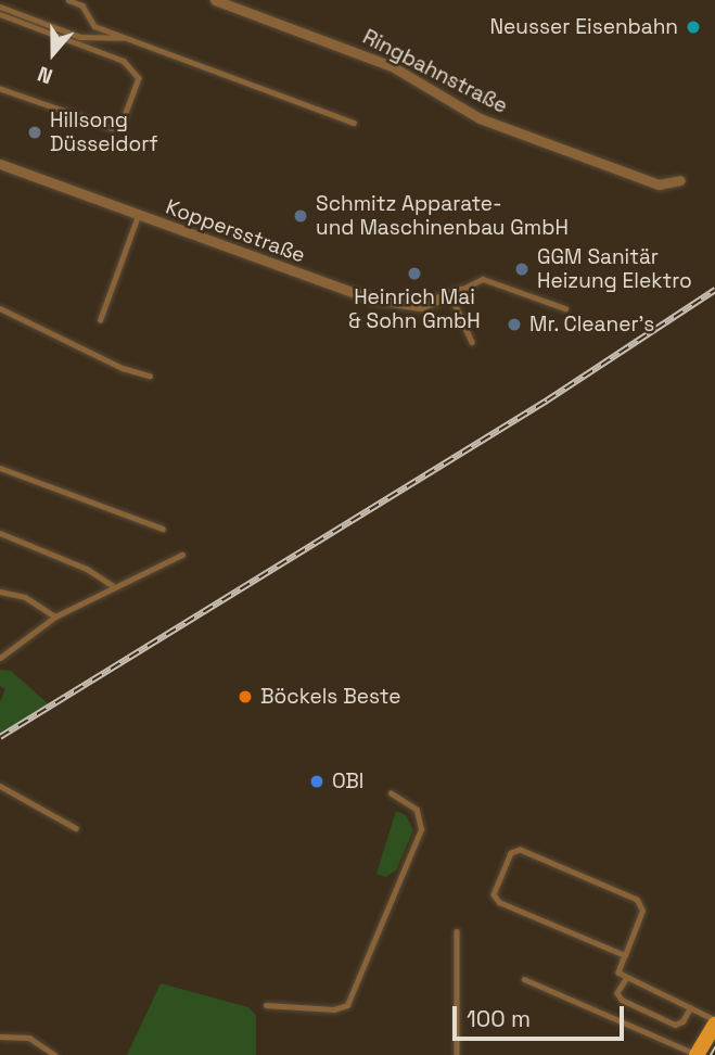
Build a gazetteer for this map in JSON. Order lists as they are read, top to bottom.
{
  "streets": {
    "street": ["Ringbahnstraße", "Koppersstraße"]
  },
  "places": [
    "Neusser Eisenbahn",
    "Hillsong Düsseldorf",
    "Schmitz Apparate- und Maschinenbau GmbH",
    "GGM Sanitär Heizung Elektro",
    "Heinrich Mai & Sohn GmbH",
    "Mr. Cleaner's",
    "Böckels Beste",
    "OBI"
  ],
  "scale_bar": "100 m",
  "north": "bottom"
}
